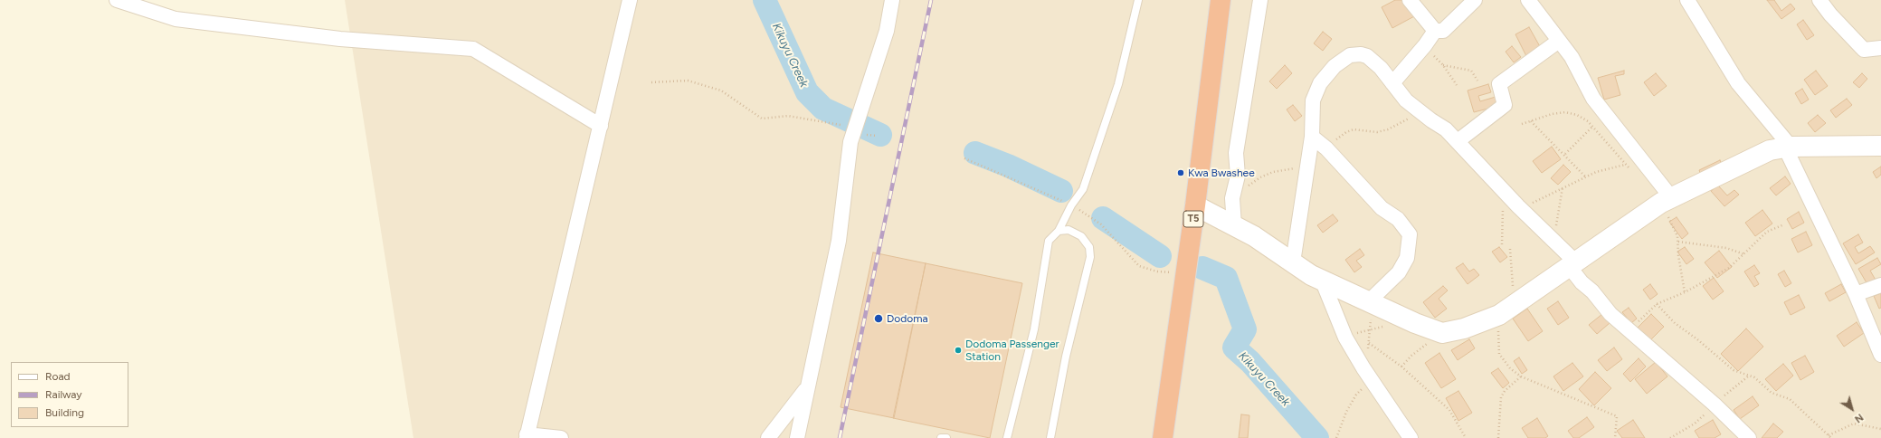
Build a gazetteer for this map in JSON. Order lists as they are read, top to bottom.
{
  "streets": {
    "highway": ["T5"]
  },
  "water": ["Kikuyu Creek"],
  "places": ["Kwa Bwashee", "Dodoma", "Dodoma Passenger Station"],
  "legend": ["Road", "Railway", "Building"],
  "north": "bottom right"
}
